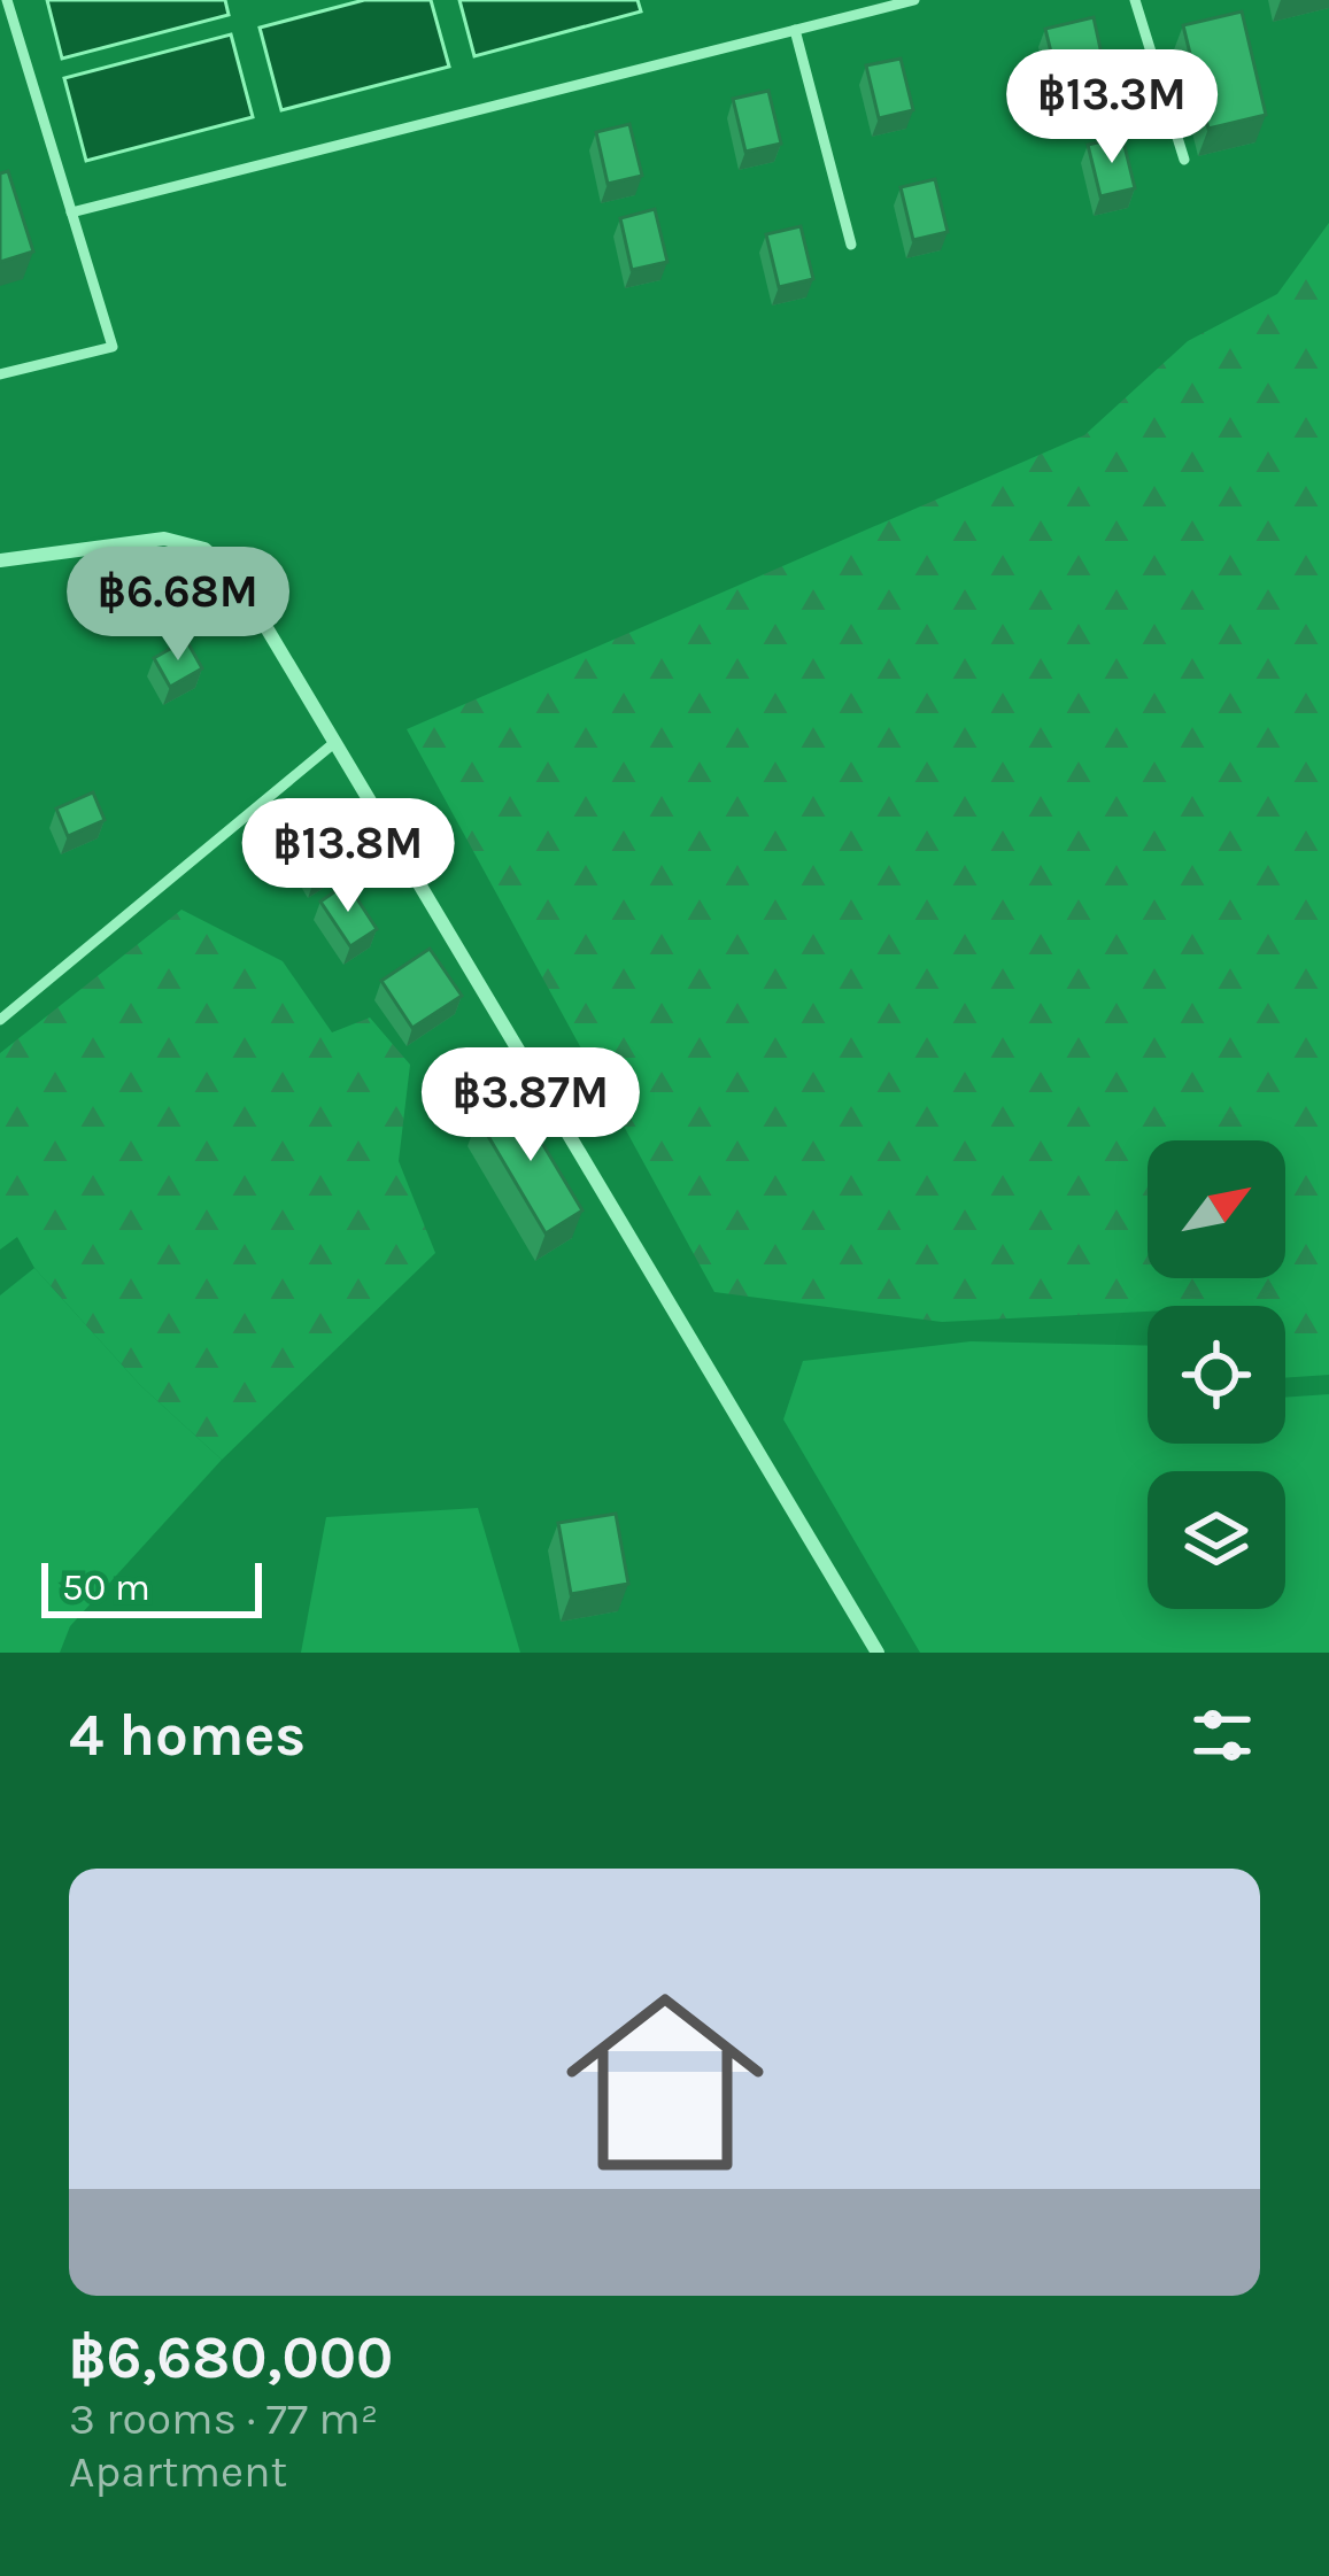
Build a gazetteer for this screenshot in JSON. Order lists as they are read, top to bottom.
{
  "scale_bar": "50 m",
  "north": "top right",
  "page": {
    "price": [
      "฿13.3M",
      "฿6.68M",
      "฿13.8M",
      "฿3.87M"
    ],
    "scale": "50 m",
    "heading": "4 homes",
    "list": [
      {
        "name": "฿6,680,000",
        "note": "3 rooms · 77 m² · Apartment"
      }
    ]
  }
}
